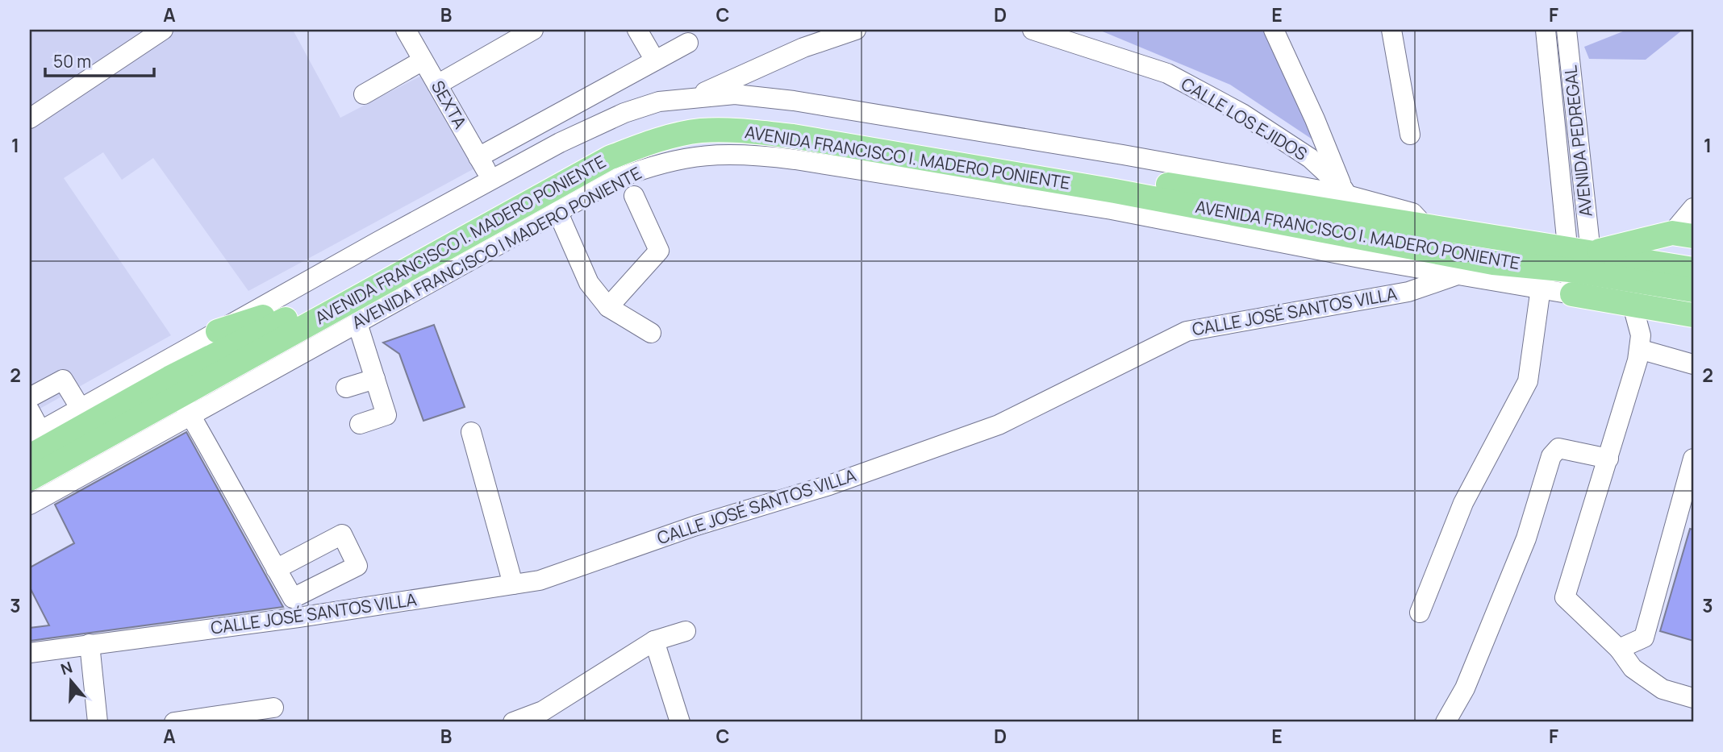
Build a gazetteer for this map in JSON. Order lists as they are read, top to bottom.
{
  "streets": {
    "main road": ["AVENIDA FRANCISCO I. MADERO PONIENTE"],
    "street": [
      "SEXTA",
      "CALLE LOS EJIDOS",
      "AVENIDA PEDREGAL",
      "AVENIDA FRANCISCO I MADERO PONIENTE",
      "CALLE JOSÉ SANTOS VILLA"
    ]
  },
  "crossings": [
    ["SEXTA", "AVENIDA FRANCISCO I. MADERO PONIENTE"],
    ["CALLE LOS EJIDOS", "AVENIDA FRANCISCO I. MADERO PONIENTE"],
    ["AVENIDA PEDREGAL", "AVENIDA FRANCISCO I. MADERO PONIENTE"],
    ["AVENIDA PEDREGAL", "AVENIDA FRANCISCO I MADERO PONIENTE"],
    ["AVENIDA FRANCISCO I. MADERO PONIENTE", "AVENIDA FRANCISCO I MADERO PONIENTE"],
    ["AVENIDA FRANCISCO I MADERO PONIENTE", "CALLE JOSÉ SANTOS VILLA"]
  ],
  "scale_bar": "50 m",
  "north": "top",
  "grid": {
    "columns": [
      "A",
      "B",
      "C",
      "D",
      "E",
      "F"
    ],
    "rows": ["1", "2", "3"]
  }
}
